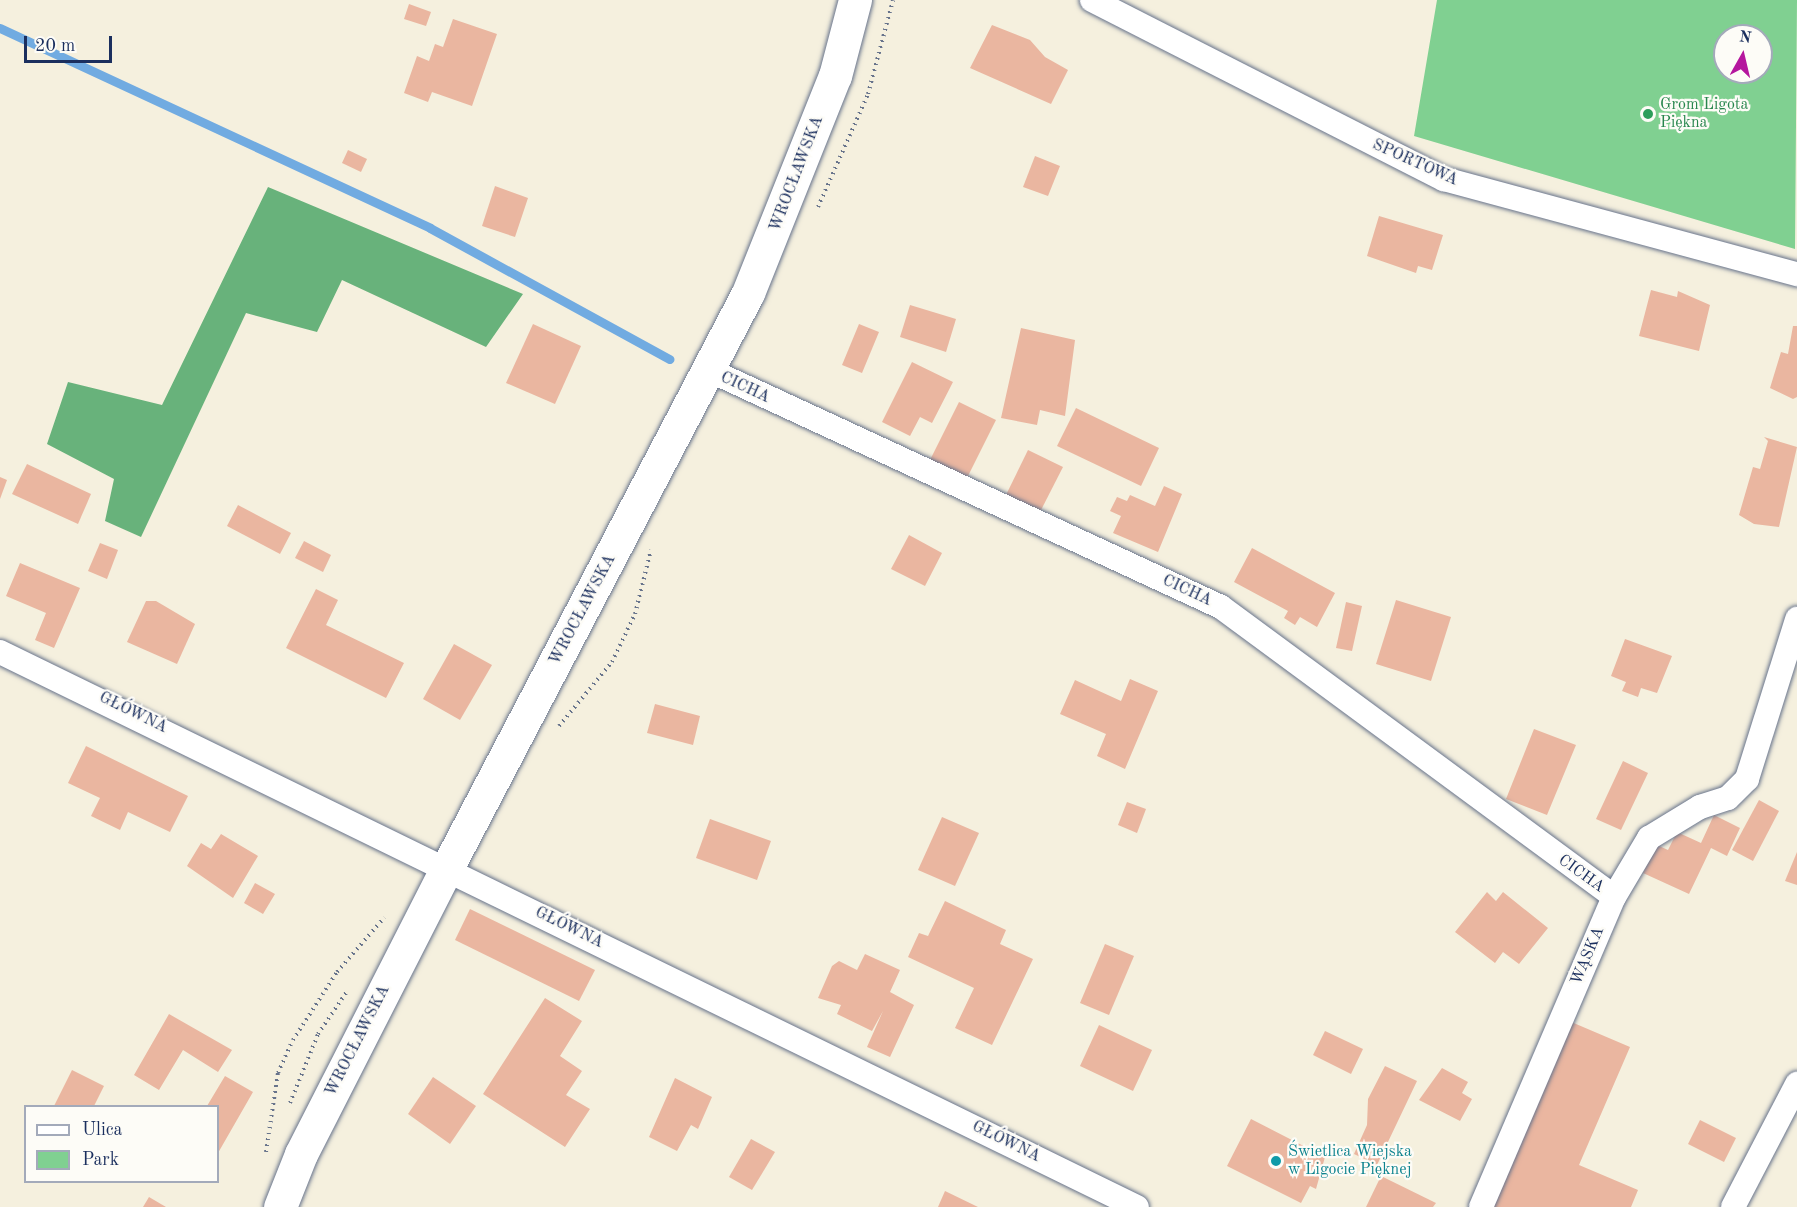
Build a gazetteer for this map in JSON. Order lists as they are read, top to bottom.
{
  "streets": {
    "main road": ["WROCŁAWSKA"],
    "street": [
      "SPORTOWA",
      "CICHA",
      "GŁÓWNA",
      "WĄSKA"
    ]
  },
  "crossings": [
    ["WROCŁAWSKA", "CICHA"],
    ["WROCŁAWSKA", "GŁÓWNA"],
    ["CICHA", "WĄSKA"]
  ],
  "places": ["Grom Ligota Piękna", "Świetlica Wiejska w Ligocie Pięknej"],
  "legend": ["Ulica", "Park"],
  "scale_bar": "20 m",
  "north": "top"
}
